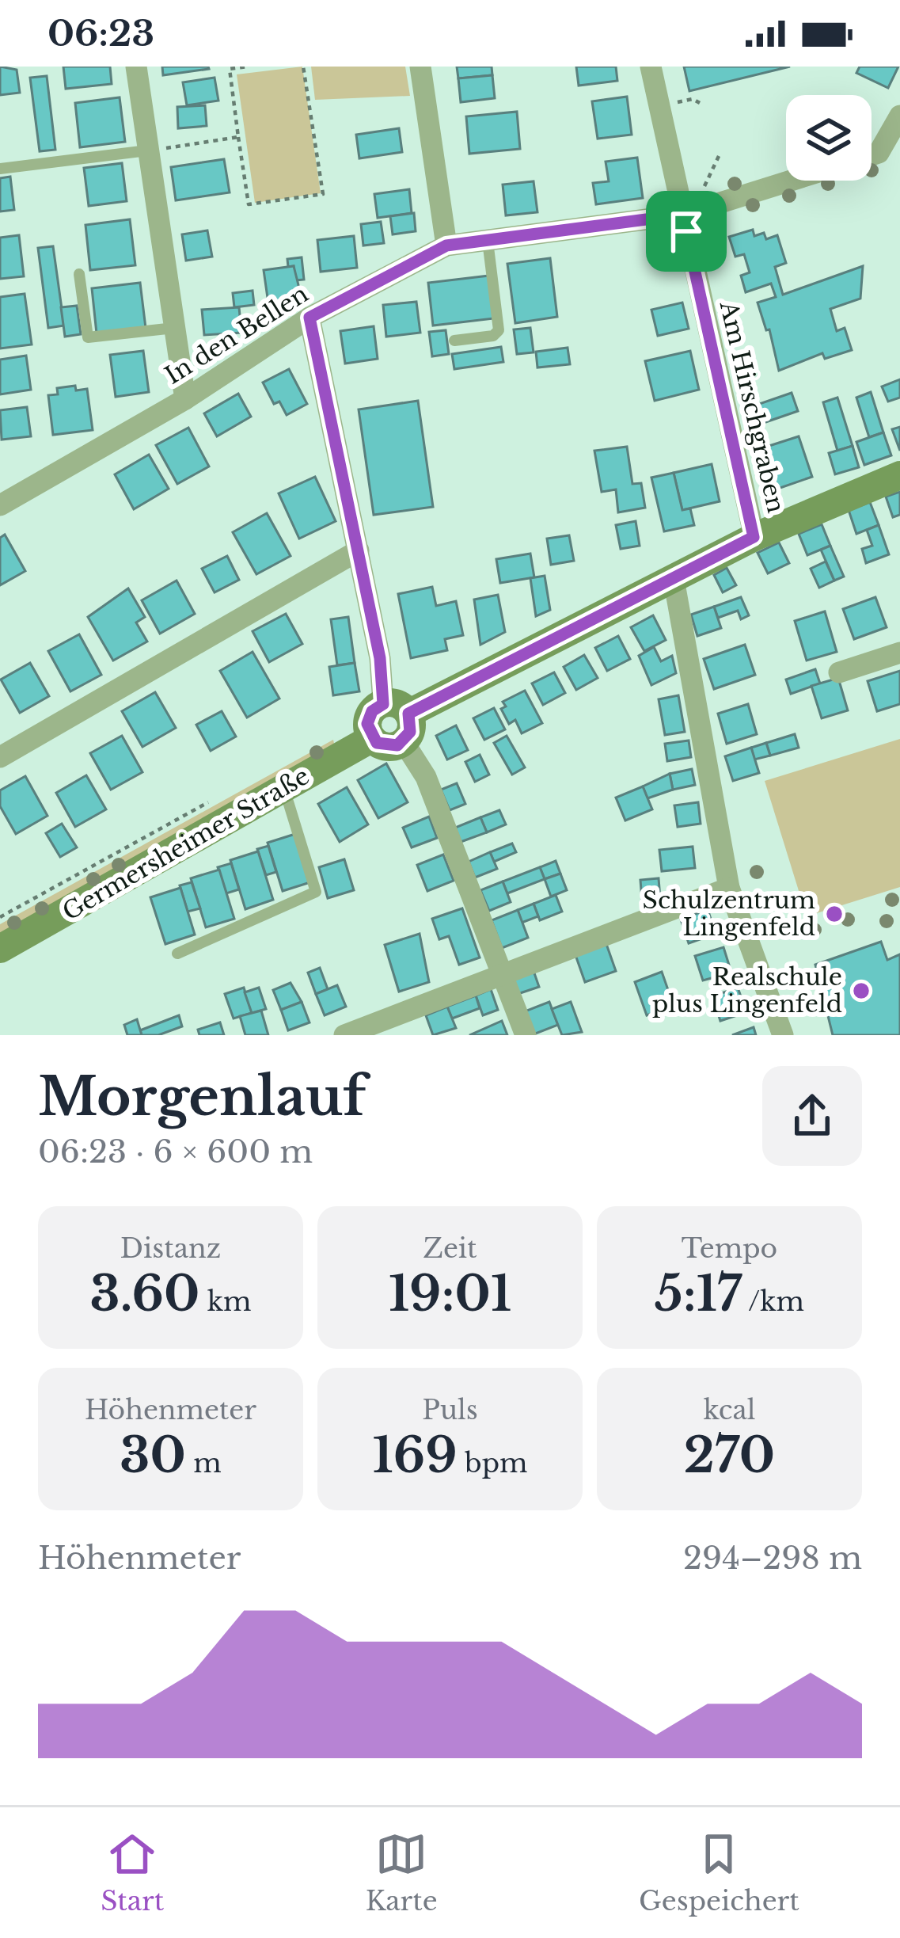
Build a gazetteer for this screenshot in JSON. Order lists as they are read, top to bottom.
{
  "streets": {
    "main road": ["Germersheimer Straße"],
    "street": ["In den Bellen", "Am Hirschgraben"]
  },
  "crossings": [
    ["In den Bellen", "Am Hirschgraben"]
  ],
  "places": ["Schulzentrum Lingenfeld", "Realschule plus Lingenfeld"],
  "page": {
    "status": "06:23",
    "heading": ["Morgenlauf", "06:23 · 6 × 600 m"],
    "stats": [
      ["Distanz", "3.60 km"],
      ["Zeit", "19:01"],
      ["Tempo", "5:17 /km"],
      ["Höhenmeter", "30 m"],
      ["Puls", "169 bpm"],
      ["kcal", "270"]
    ],
    "chart": ["Höhenmeter", "294–298 m"],
    "tabs": ["Start", "Karte", "Gespeichert"]
  }
}
